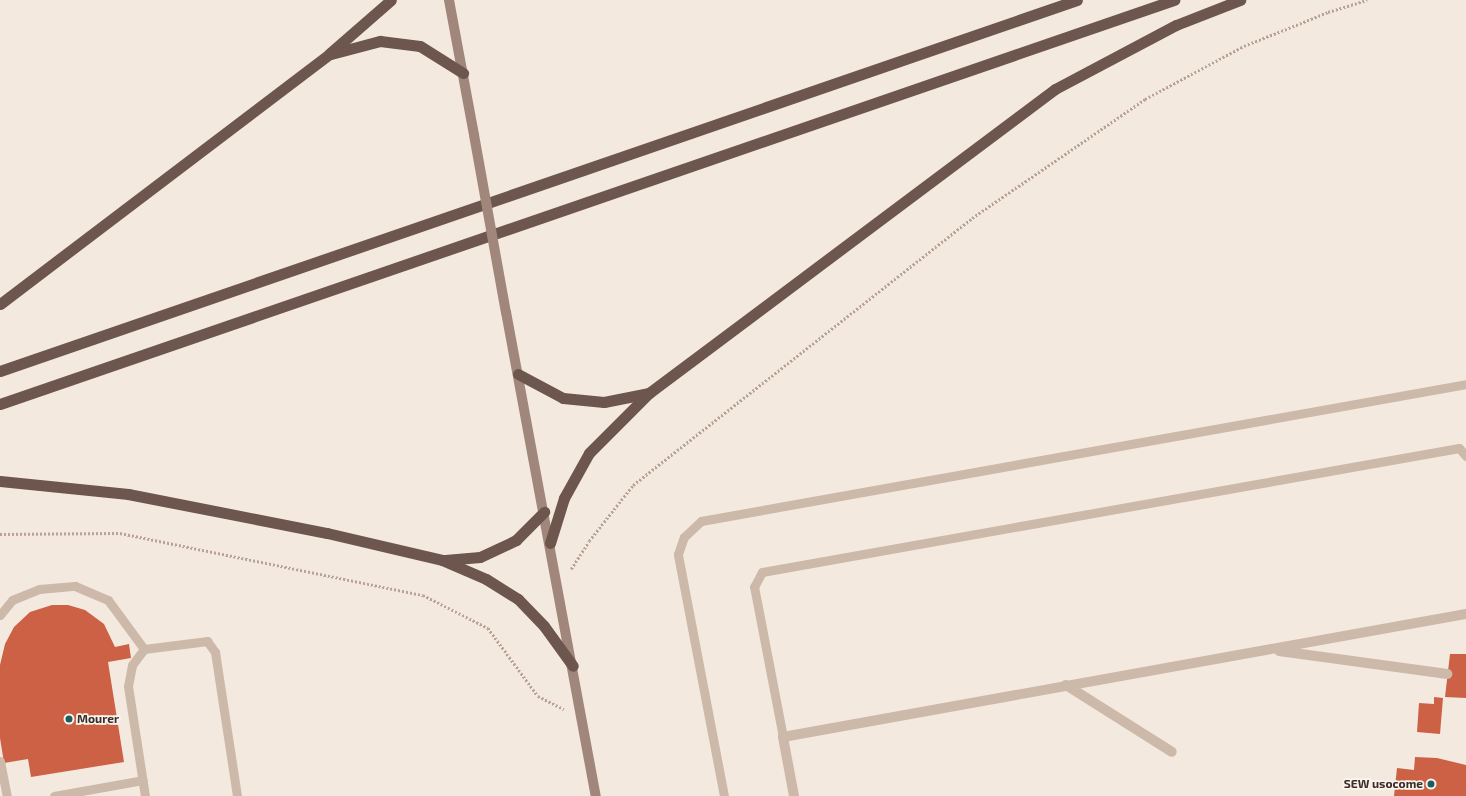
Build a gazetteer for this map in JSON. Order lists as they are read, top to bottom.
{
  "places": ["Mourer", "SEW usocome"]
}
